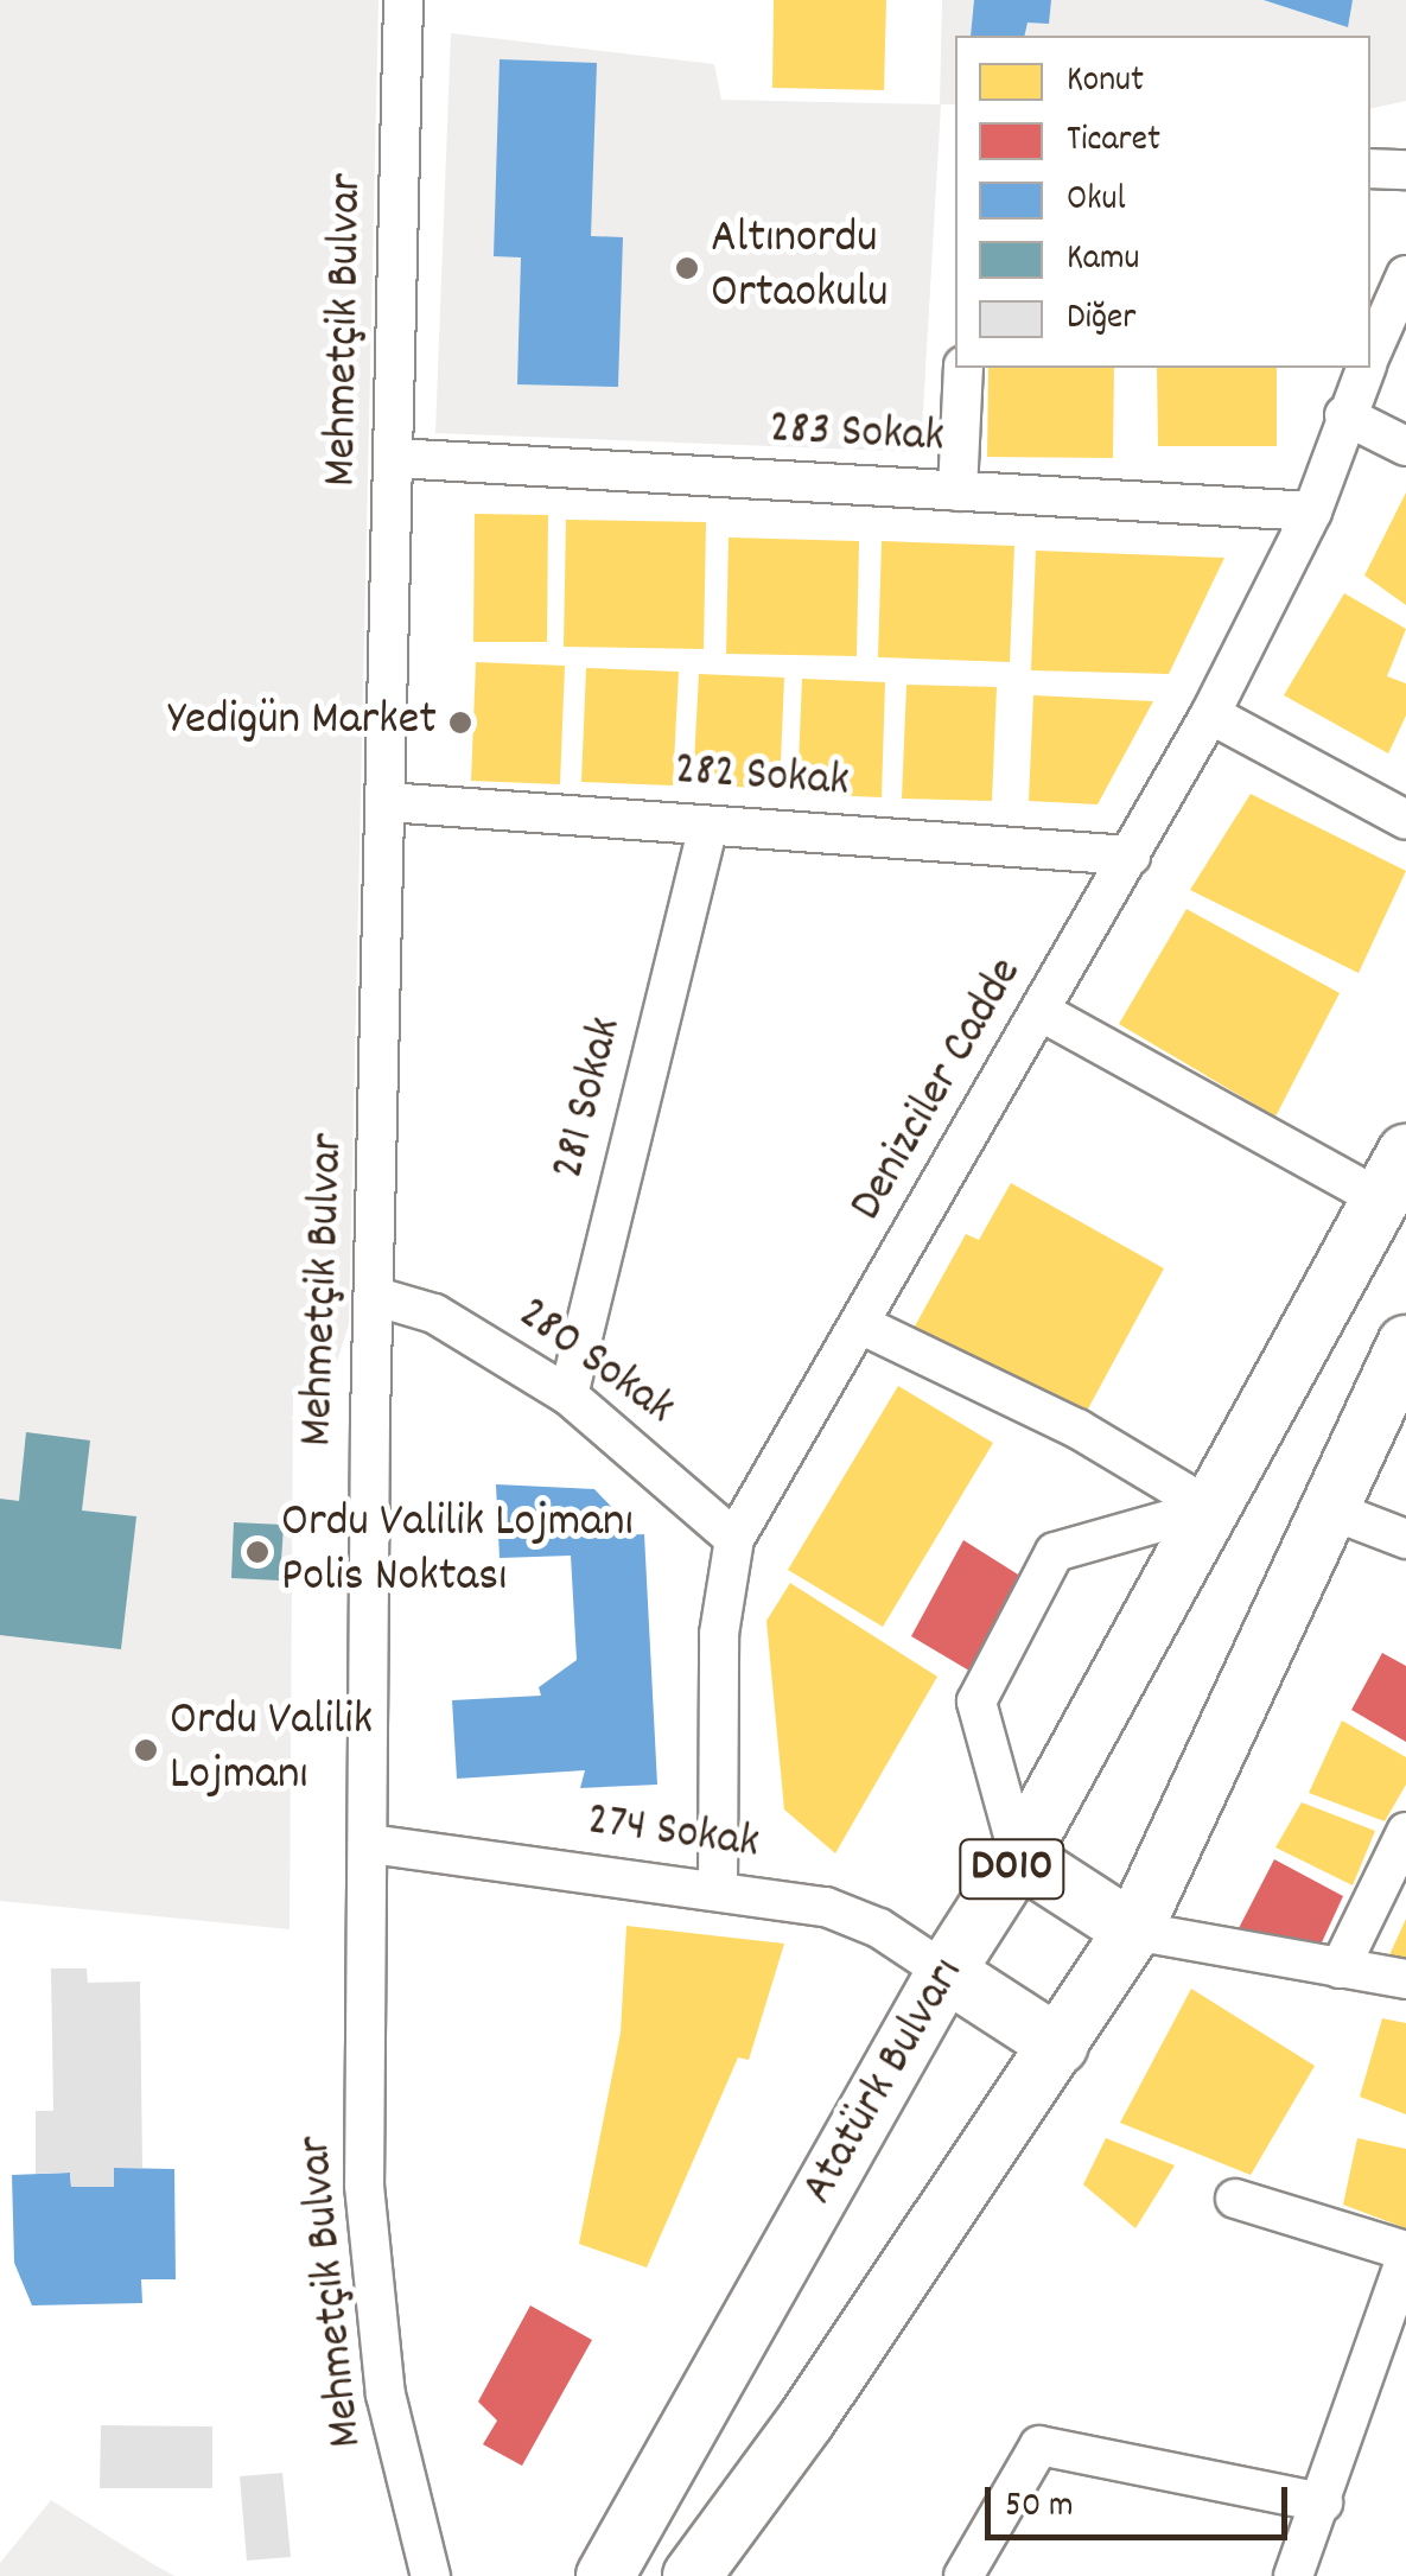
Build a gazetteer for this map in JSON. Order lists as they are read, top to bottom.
{
  "streets": {
    "highway": ["D010", "Atatürk Bulvarı"],
    "street": [
      "Mehmetçik Bulvar",
      "283 Sokak",
      "282 Sokak",
      "Denizciler Cadde",
      "281 Sokak",
      "280 Sokak",
      "274 Sokak"
    ]
  },
  "crossings": [
    ["Mehmetçik Bulvar", "283 Sokak"],
    ["Mehmetçik Bulvar", "282 Sokak"],
    ["Mehmetçik Bulvar", "280 Sokak"],
    ["Mehmetçik Bulvar", "274 Sokak"],
    ["283 Sokak", "Denizciler Cadde"],
    ["282 Sokak", "Denizciler Cadde"],
    ["282 Sokak", "281 Sokak"],
    ["Denizciler Cadde", "280 Sokak"],
    ["Denizciler Cadde", "274 Sokak"],
    ["281 Sokak", "280 Sokak"],
    ["274 Sokak", "Atatürk Bulvarı"]
  ],
  "places": [
    "Altınordu Ortaokulu",
    "Yedigün Market",
    "Ordu Valilik Lojmanı Polis Noktası",
    "Ordu Valilik Lojmanı"
  ],
  "legend": [
    "Konut",
    "Ticaret",
    "Okul",
    "Kamu",
    "Diğer"
  ],
  "scale_bar": "50 m"
}
